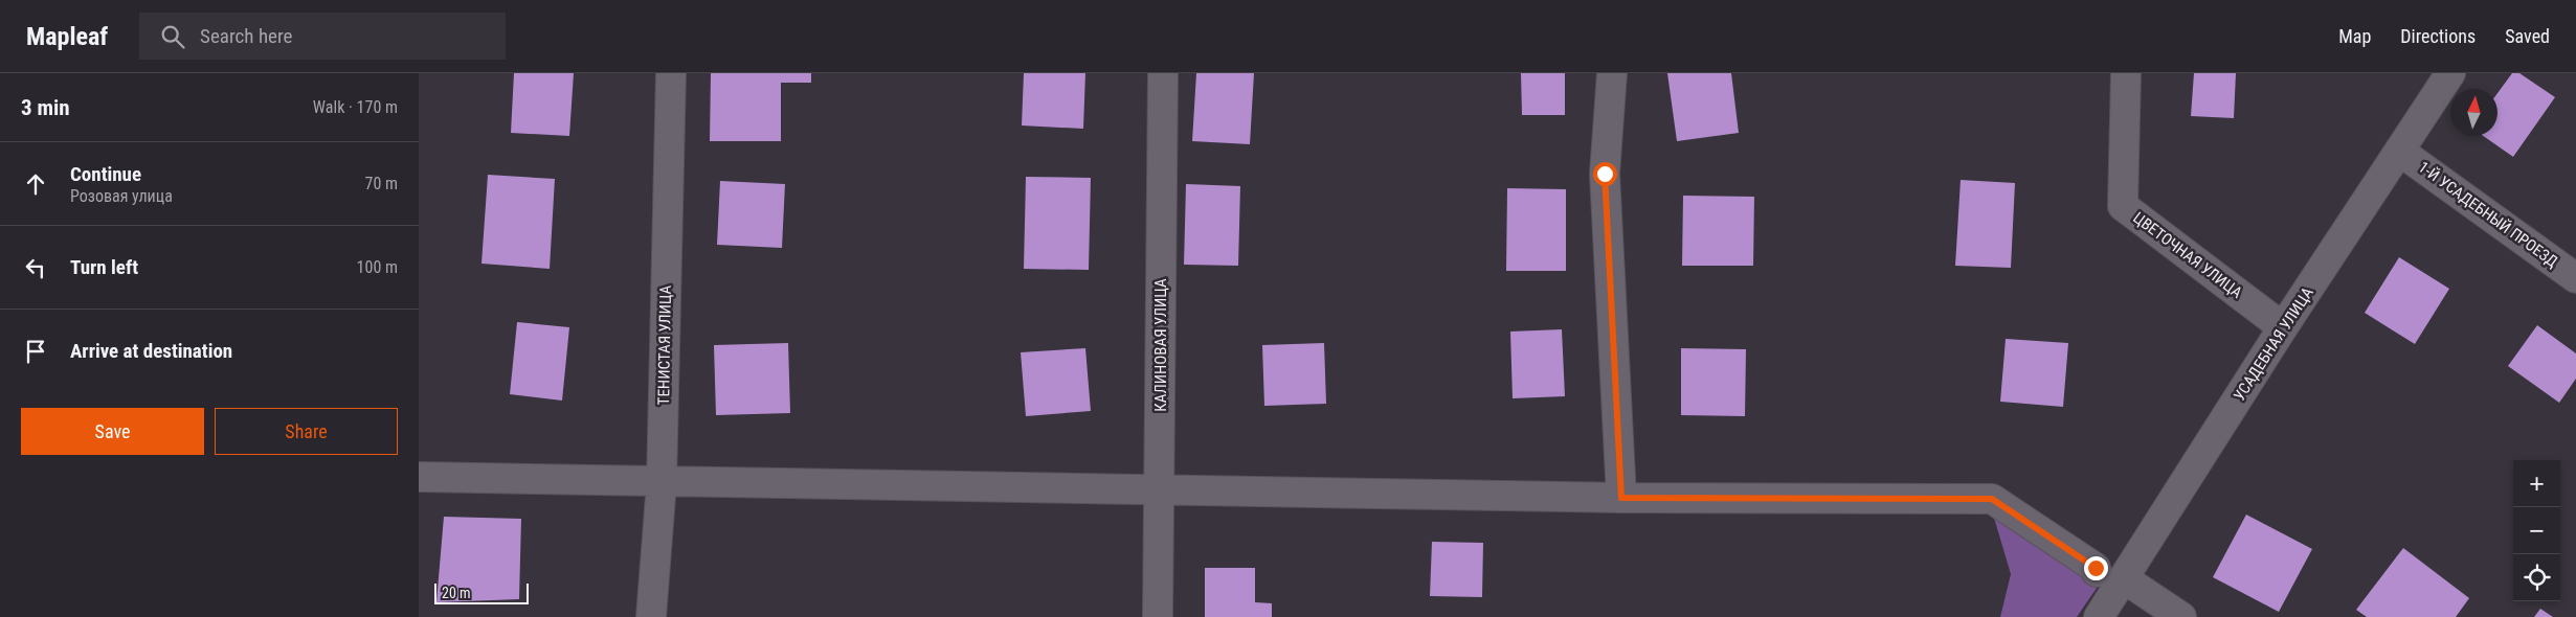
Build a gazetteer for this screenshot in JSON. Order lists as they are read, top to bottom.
{
  "streets": {
    "street": [
      "1-Й УСАДЕБНЫЙ ПРОЕЗД",
      "ЦВЕТОЧНАЯ УЛИЦА",
      "УСАДЕБНАЯ УЛИЦА",
      "ТЕНИСТАЯ УЛИЦА",
      "КАЛИНОВАЯ УЛИЦА"
    ]
  },
  "crossings": [
    ["1-Й УСАДЕБНЫЙ ПРОЕЗД", "УСАДЕБНАЯ УЛИЦА"],
    ["ЦВЕТОЧНАЯ УЛИЦА", "УСАДЕБНАЯ УЛИЦА"]
  ],
  "scale_bar": "20 m",
  "north": "top",
  "page": {
    "header": "Mapleaf",
    "search": "Search here",
    "nav": ["Map", "Directions", "Saved"],
    "heading": ["3 min", "Walk · 170 m"],
    "list": [
      ["Continue", "Розовая улица", "70 m"],
      ["Turn left", "100 m"],
      "Arrive at destination"
    ],
    "buttons": ["Save", "Share"],
    "map_buttons": ["+", "−"],
    "scale": "20 m"
  }
}
